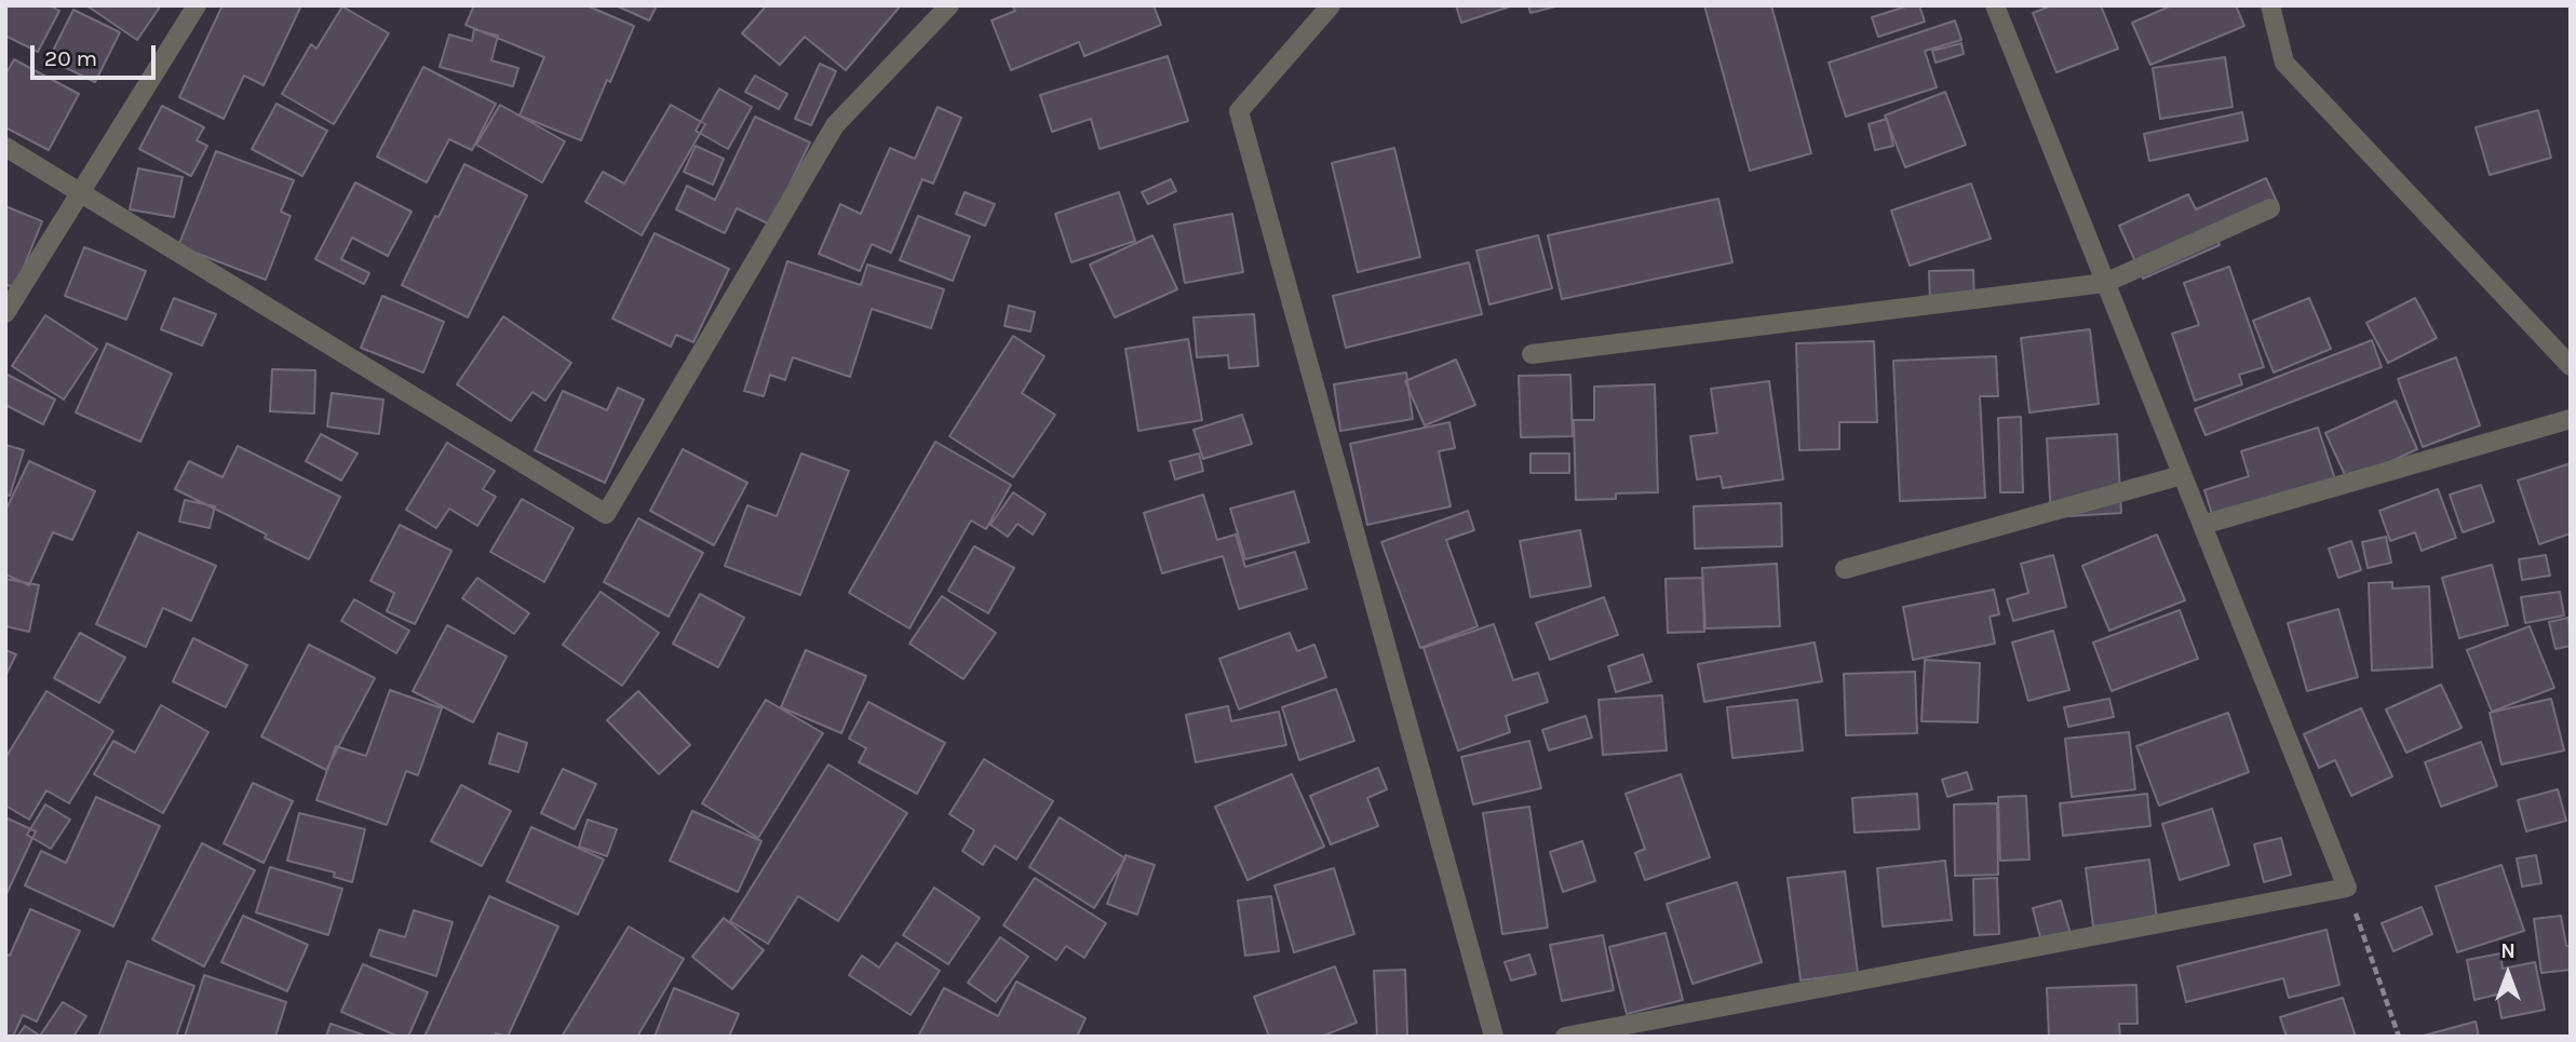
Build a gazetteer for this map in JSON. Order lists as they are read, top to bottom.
{
  "scale_bar": "20 m",
  "north": "top"
}
